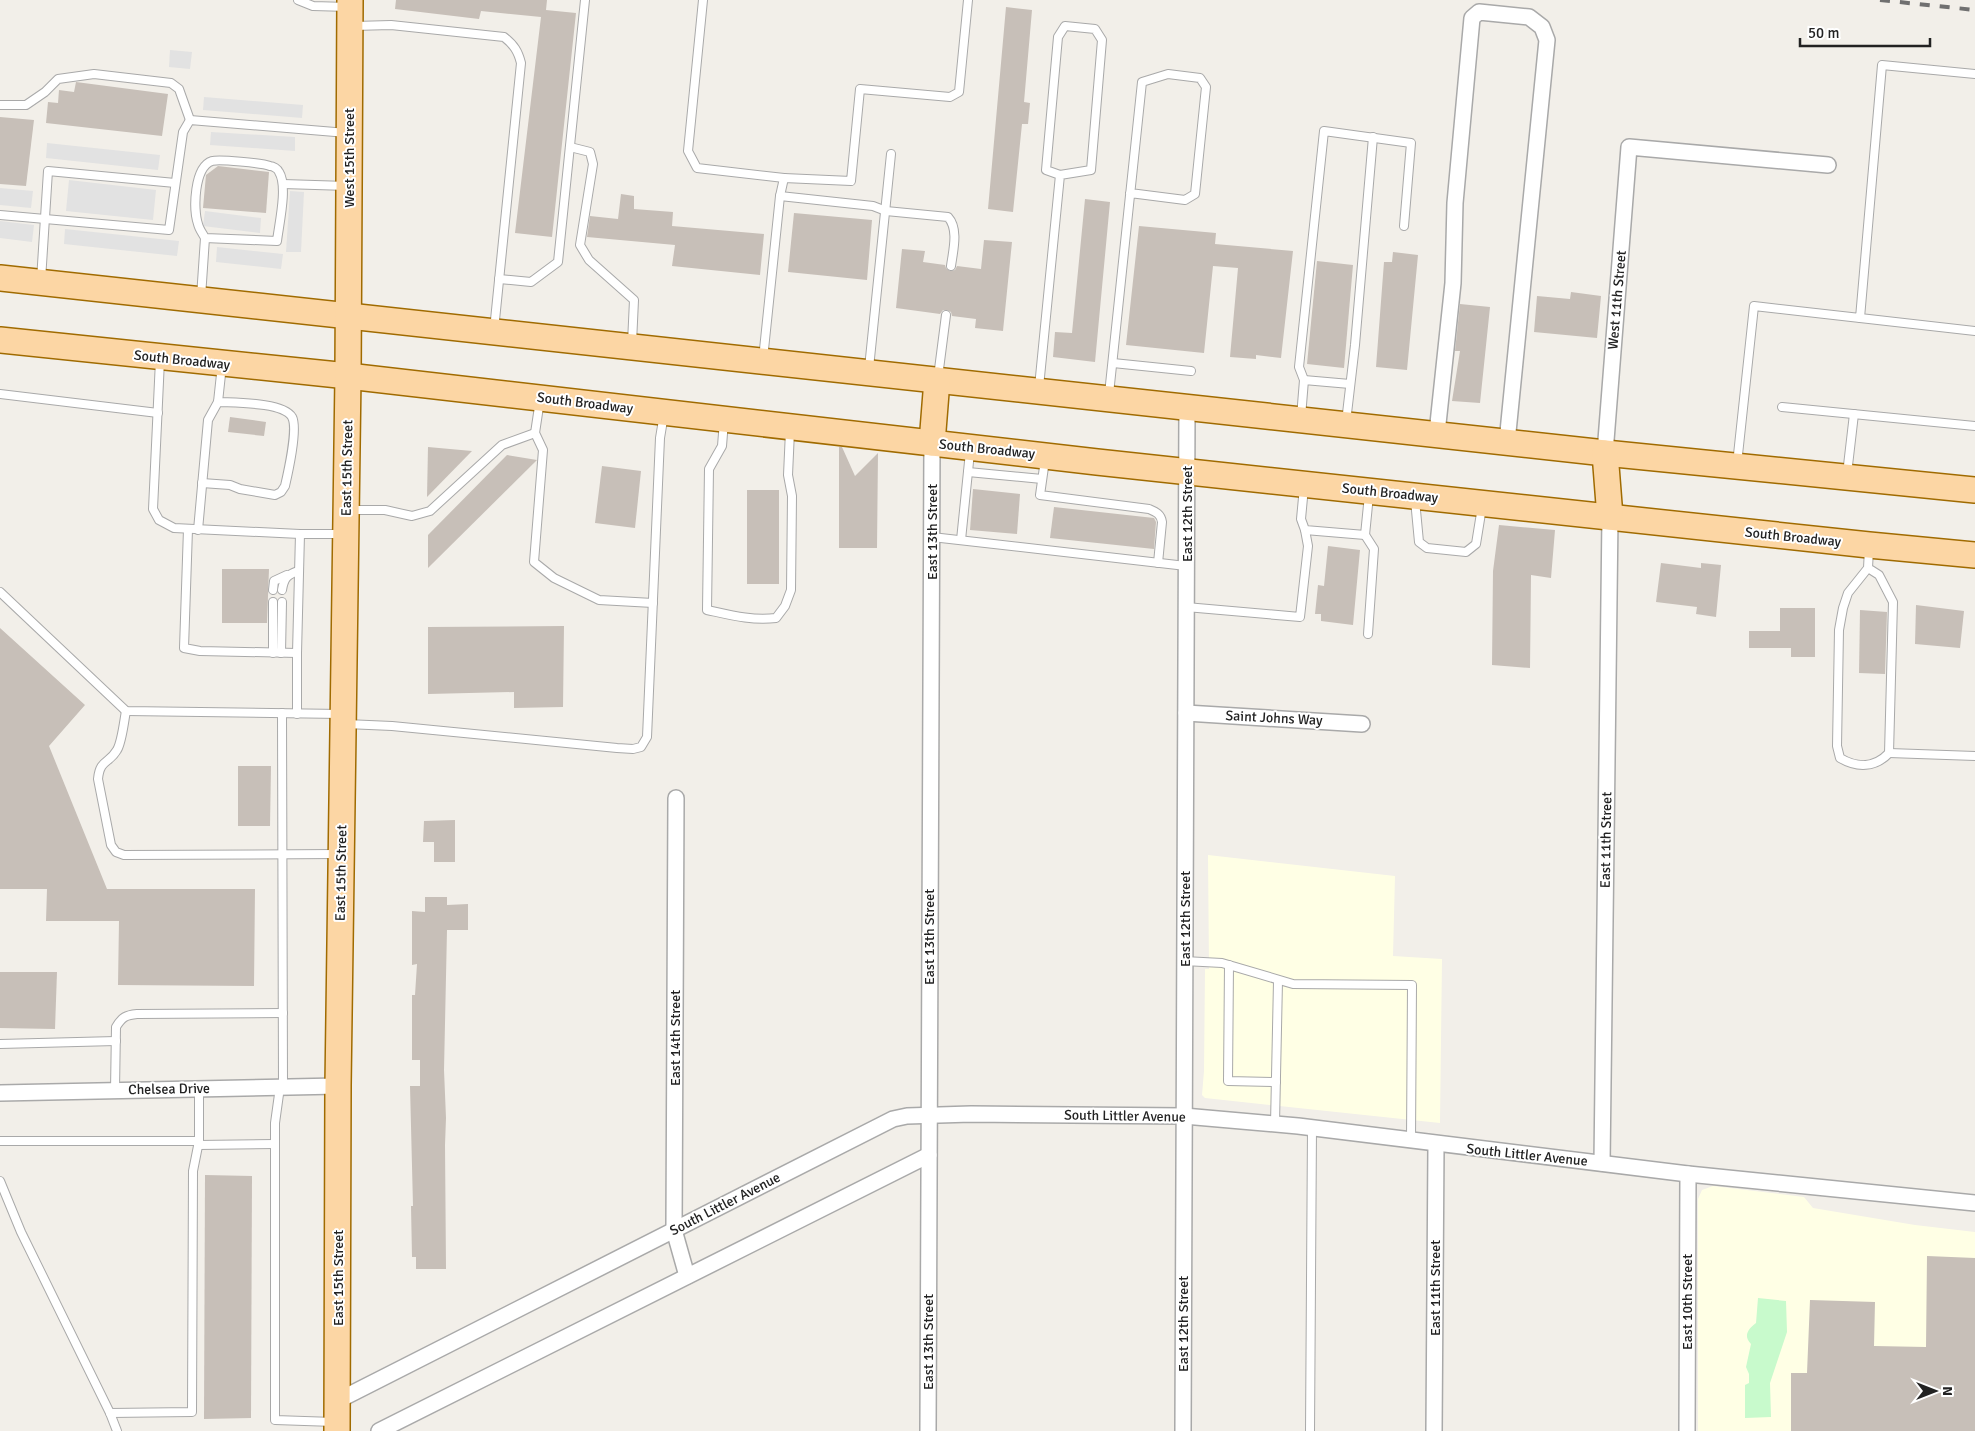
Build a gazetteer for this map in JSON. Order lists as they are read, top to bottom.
{
  "streets": {
    "main road": ["West 15th Street", "South Broadway", "East 15th Street"],
    "street": [
      "West 11th Street",
      "East 12th Street",
      "East 13th Street",
      "Saint Johns Way",
      "East 11th Street",
      "East 14th Street",
      "Chelsea Drive",
      "South Littler Avenue",
      "East 10th Street"
    ]
  },
  "crossings": [
    ["West 15th Street", "East 15th Street"],
    ["South Broadway", "East 15th Street"],
    ["South Broadway", "East 12th Street"],
    ["South Broadway", "East 13th Street"],
    ["South Broadway", "East 11th Street"],
    ["East 15th Street", "Chelsea Drive"],
    ["East 15th Street", "South Littler Avenue"],
    ["East 12th Street", "Saint Johns Way"],
    ["East 12th Street", "South Littler Avenue"],
    ["East 13th Street", "South Littler Avenue"],
    ["East 11th Street", "South Littler Avenue"],
    ["East 14th Street", "South Littler Avenue"],
    ["South Littler Avenue", "East 10th Street"]
  ],
  "scale_bar": "50 m",
  "north": "right"
}
